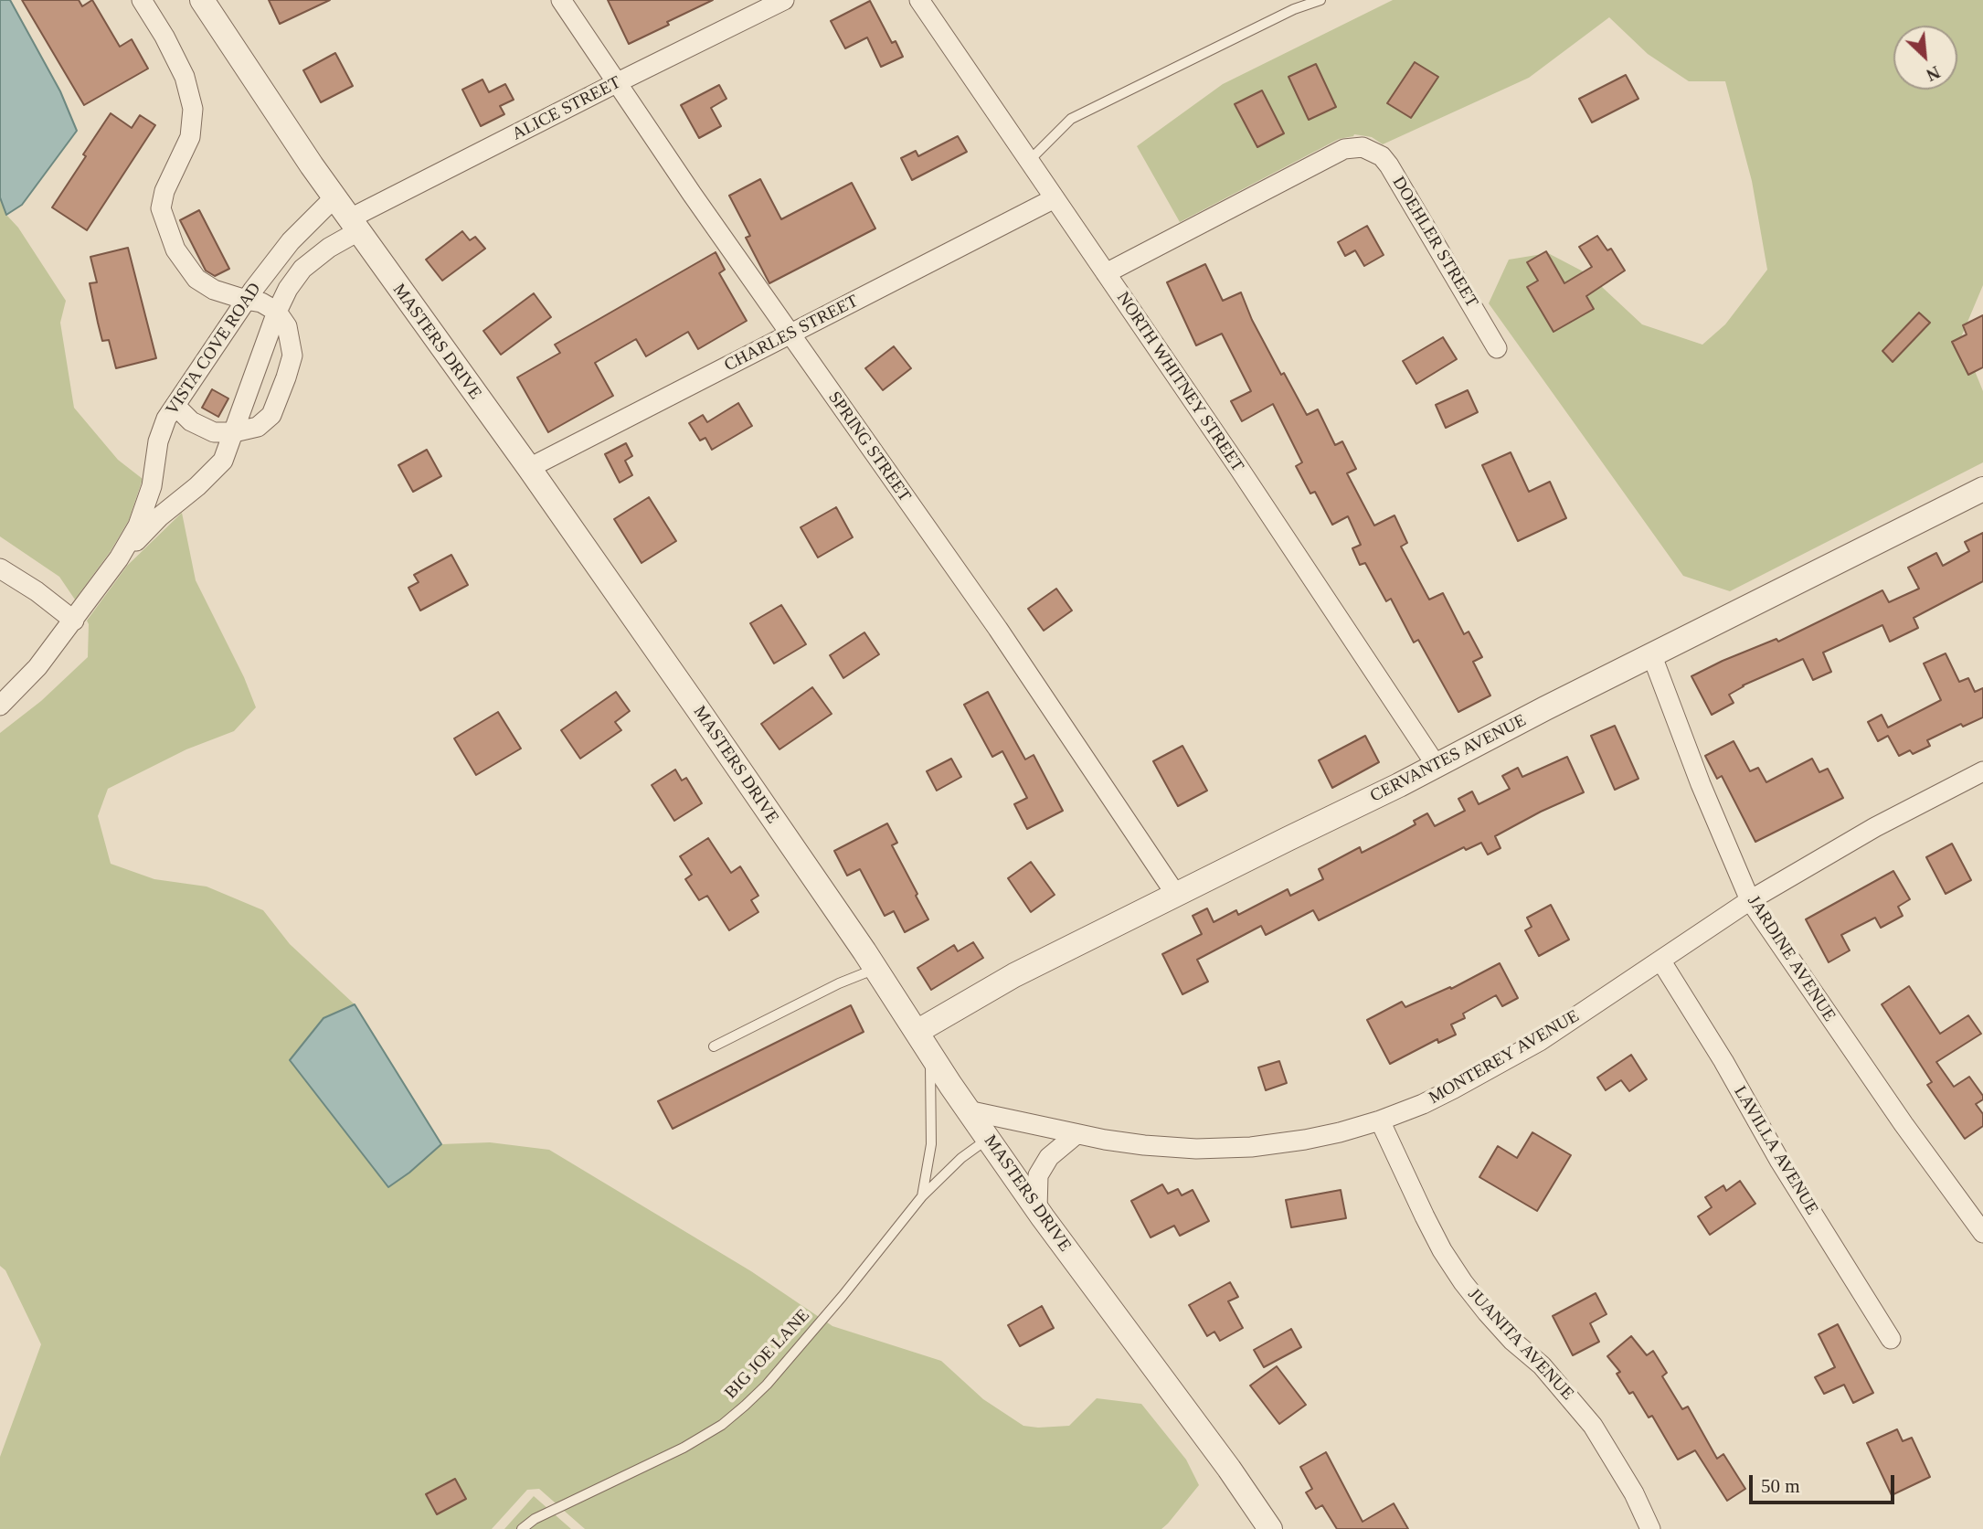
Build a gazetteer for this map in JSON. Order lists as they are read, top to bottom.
{
  "streets": {
    "street": [
      "ALICE STREET",
      "DOEHLER STREET",
      "CHARLES STREET",
      "MASTERS DRIVE",
      "VISTA COVE ROAD",
      "NORTH WHITNEY STREET",
      "SPRING STREET",
      "CERVANTES AVENUE",
      "JARDINE AVENUE",
      "MONTEREY AVENUE",
      "LAVILLA AVENUE",
      "JUANITA AVENUE"
    ],
    "lane": ["BIG JOE LANE"]
  },
  "crossings": [
    ["ALICE STREET", "MASTERS DRIVE"],
    ["ALICE STREET", "VISTA COVE ROAD"],
    ["ALICE STREET", "SPRING STREET"],
    ["DOEHLER STREET", "NORTH WHITNEY STREET"],
    ["CHARLES STREET", "MASTERS DRIVE"],
    ["CHARLES STREET", "NORTH WHITNEY STREET"],
    ["CHARLES STREET", "SPRING STREET"],
    ["MASTERS DRIVE", "VISTA COVE ROAD"],
    ["MASTERS DRIVE", "CERVANTES AVENUE"],
    ["MASTERS DRIVE", "MONTEREY AVENUE"],
    ["MASTERS DRIVE", "BIG JOE LANE"],
    ["NORTH WHITNEY STREET", "CERVANTES AVENUE"],
    ["SPRING STREET", "CERVANTES AVENUE"],
    ["CERVANTES AVENUE", "JARDINE AVENUE"],
    ["JARDINE AVENUE", "MONTEREY AVENUE"],
    ["MONTEREY AVENUE", "LAVILLA AVENUE"],
    ["MONTEREY AVENUE", "JUANITA AVENUE"]
  ],
  "scale_bar": "50 m",
  "north": "bottom right"
}
